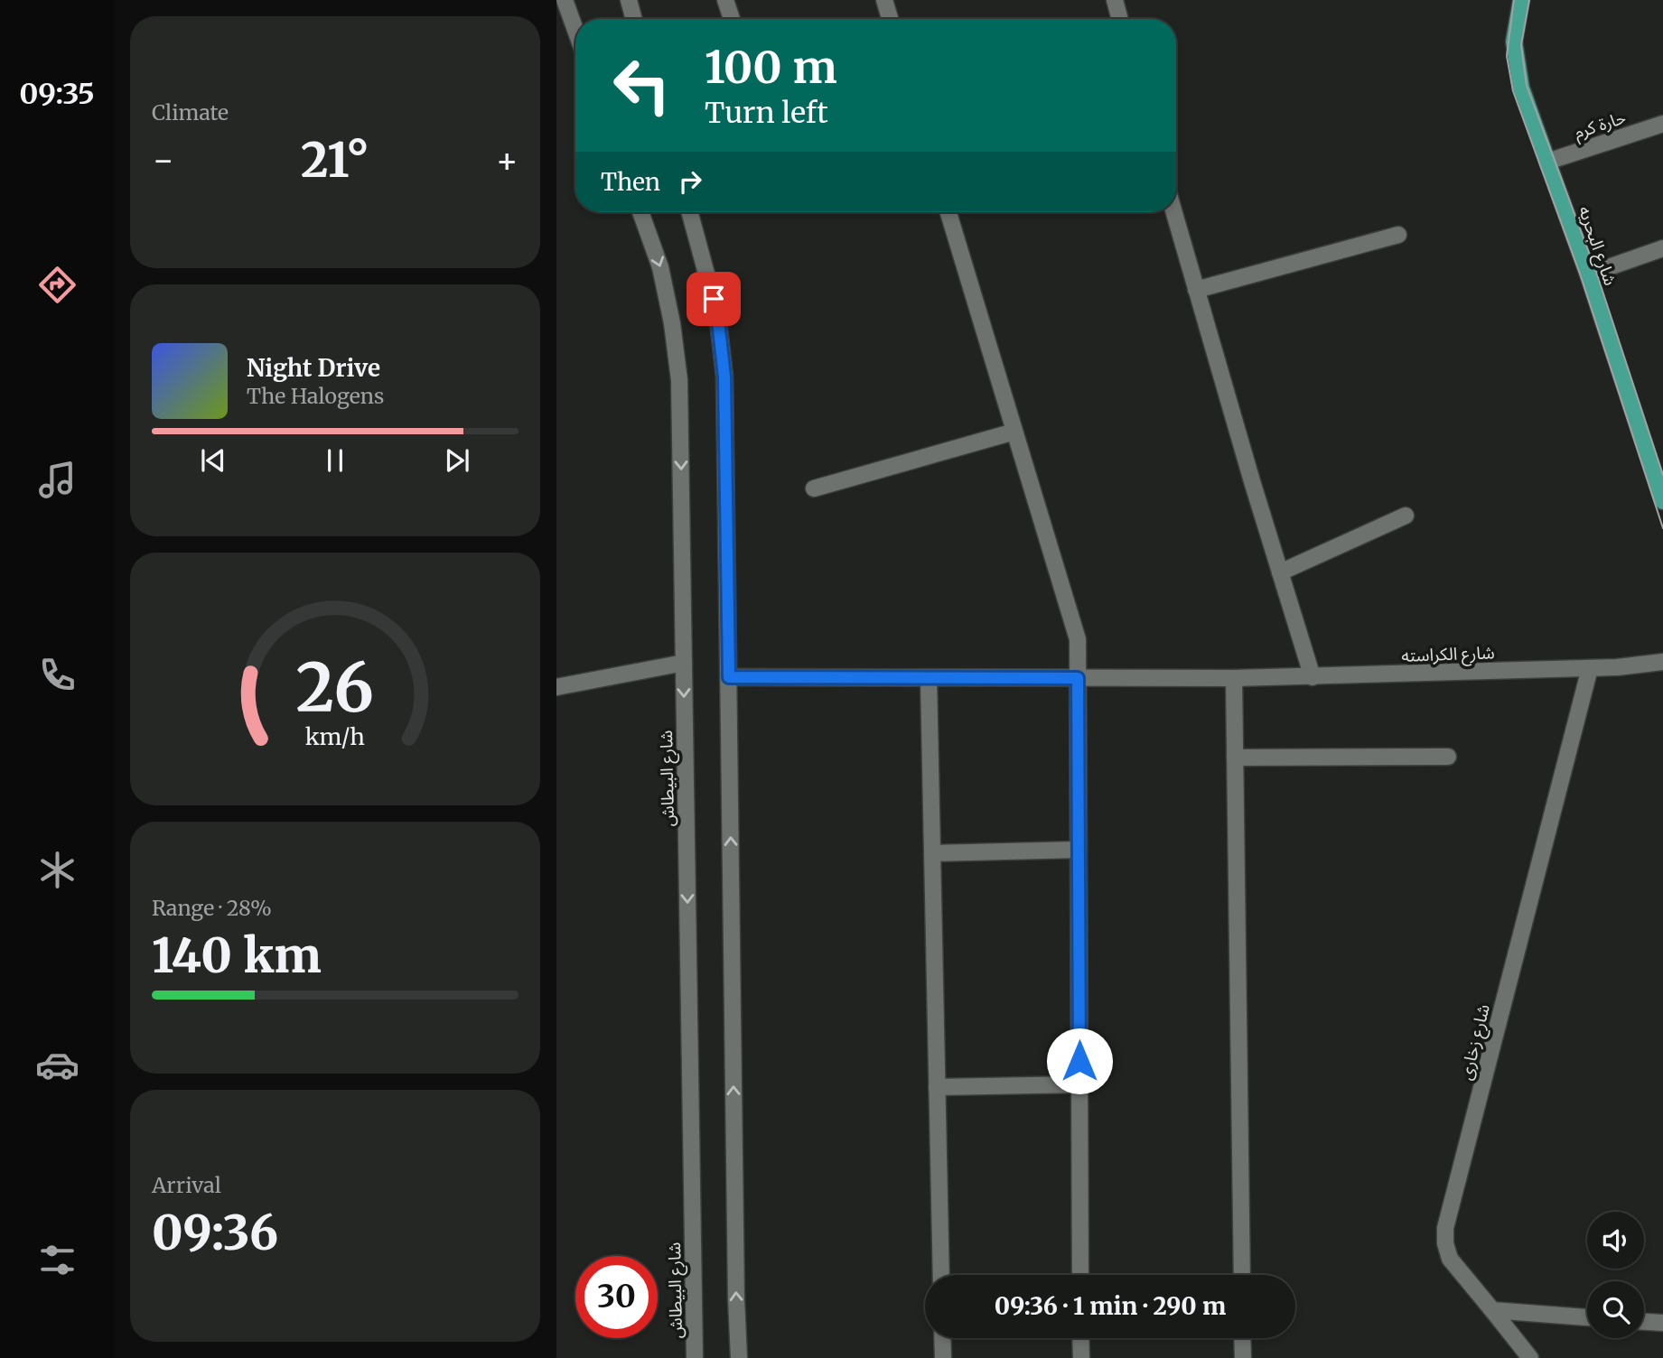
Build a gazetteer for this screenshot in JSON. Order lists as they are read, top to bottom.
{
  "streets": {
    "main road": ["شارع البحريه"],
    "street": [
      "حارة كرم",
      "شارع الكراسته",
      "شارع البيطاش",
      "شارع زخارى"
    ]
  },
  "crossings": [
    ["حارة كرم", "شارع البحريه"],
    ["شارع الكراسته", "شارع زخارى"]
  ],
  "page": {
    "tabs": "09:35",
    "tile": [
      "Climate",
      ["Range · 28%", "140 km"],
      ["Arrival", "09:36"]
    ],
    "turn": ["100 m", "Turn left"],
    "heat": ["−", "21°", "+"],
    "then": "Then",
    "song": ["Night Drive", "The Halogens"],
    "limit": "30",
    "trip": "09:36 · 1 min · 290 m",
    "gauge": ["26", "km/h"]
  }
}
